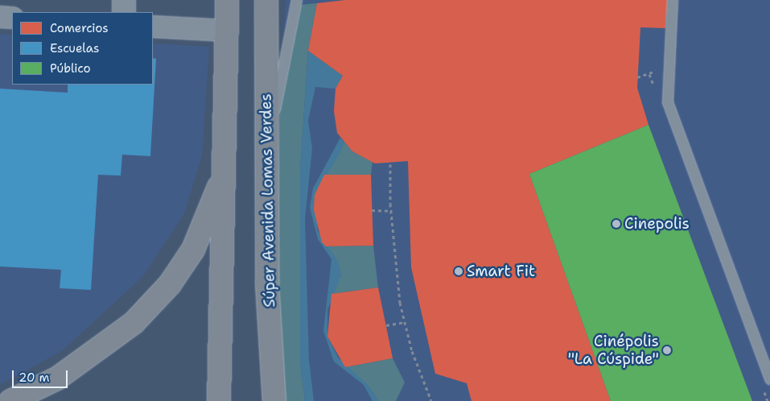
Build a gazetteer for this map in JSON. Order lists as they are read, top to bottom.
{
  "streets": {
    "main road": ["Súper Avenida Lomas Verdes"]
  },
  "places": ["Cinepolis", "Smart Fit", "Cinépolis \"La Cúspide\""],
  "legend": ["Comercios", "Escuelas", "Público"],
  "scale_bar": "20 m"
}
